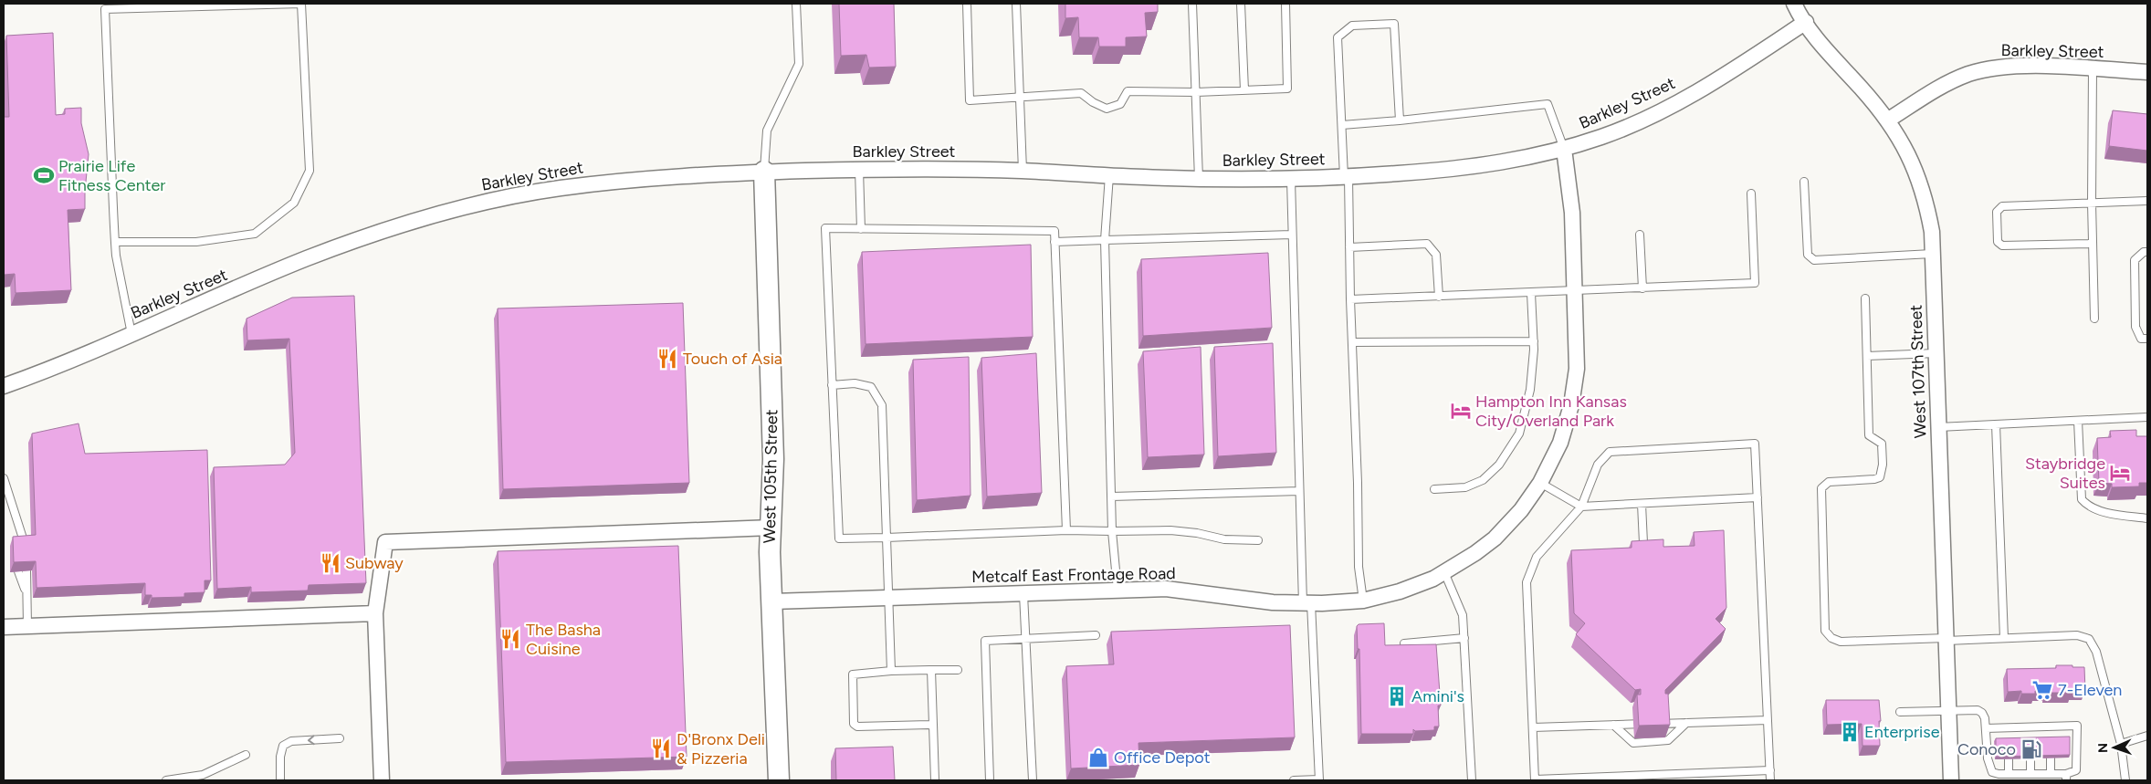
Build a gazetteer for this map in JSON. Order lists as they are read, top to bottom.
{
  "streets": {
    "street": [
      "Barkley Street",
      "West 107th Street",
      "West 105th Street",
      "Metcalf East Frontage Road"
    ]
  },
  "crossings": [
    ["Barkley Street", "West 107th Street"],
    ["Barkley Street", "West 105th Street"],
    ["Barkley Street", "Metcalf East Frontage Road"],
    ["West 105th Street", "Metcalf East Frontage Road"]
  ],
  "places": {
    "sports": ["Prairie Life Fitness Center"],
    "restaurant": [
      "Touch of Asia",
      "Subway",
      "The Basha Cuisine",
      "D'Bronx Deli & Pizzeria"
    ],
    "hotel": ["Hampton Inn Kansas City/Overland Park", "Staybridge Suites"],
    "supermarket": ["7-Eleven"],
    "building": ["Amini's", "Enterprise"],
    "fuel station": ["Conoco"],
    "shop": ["Office Depot"]
  },
  "north": "left"
}
